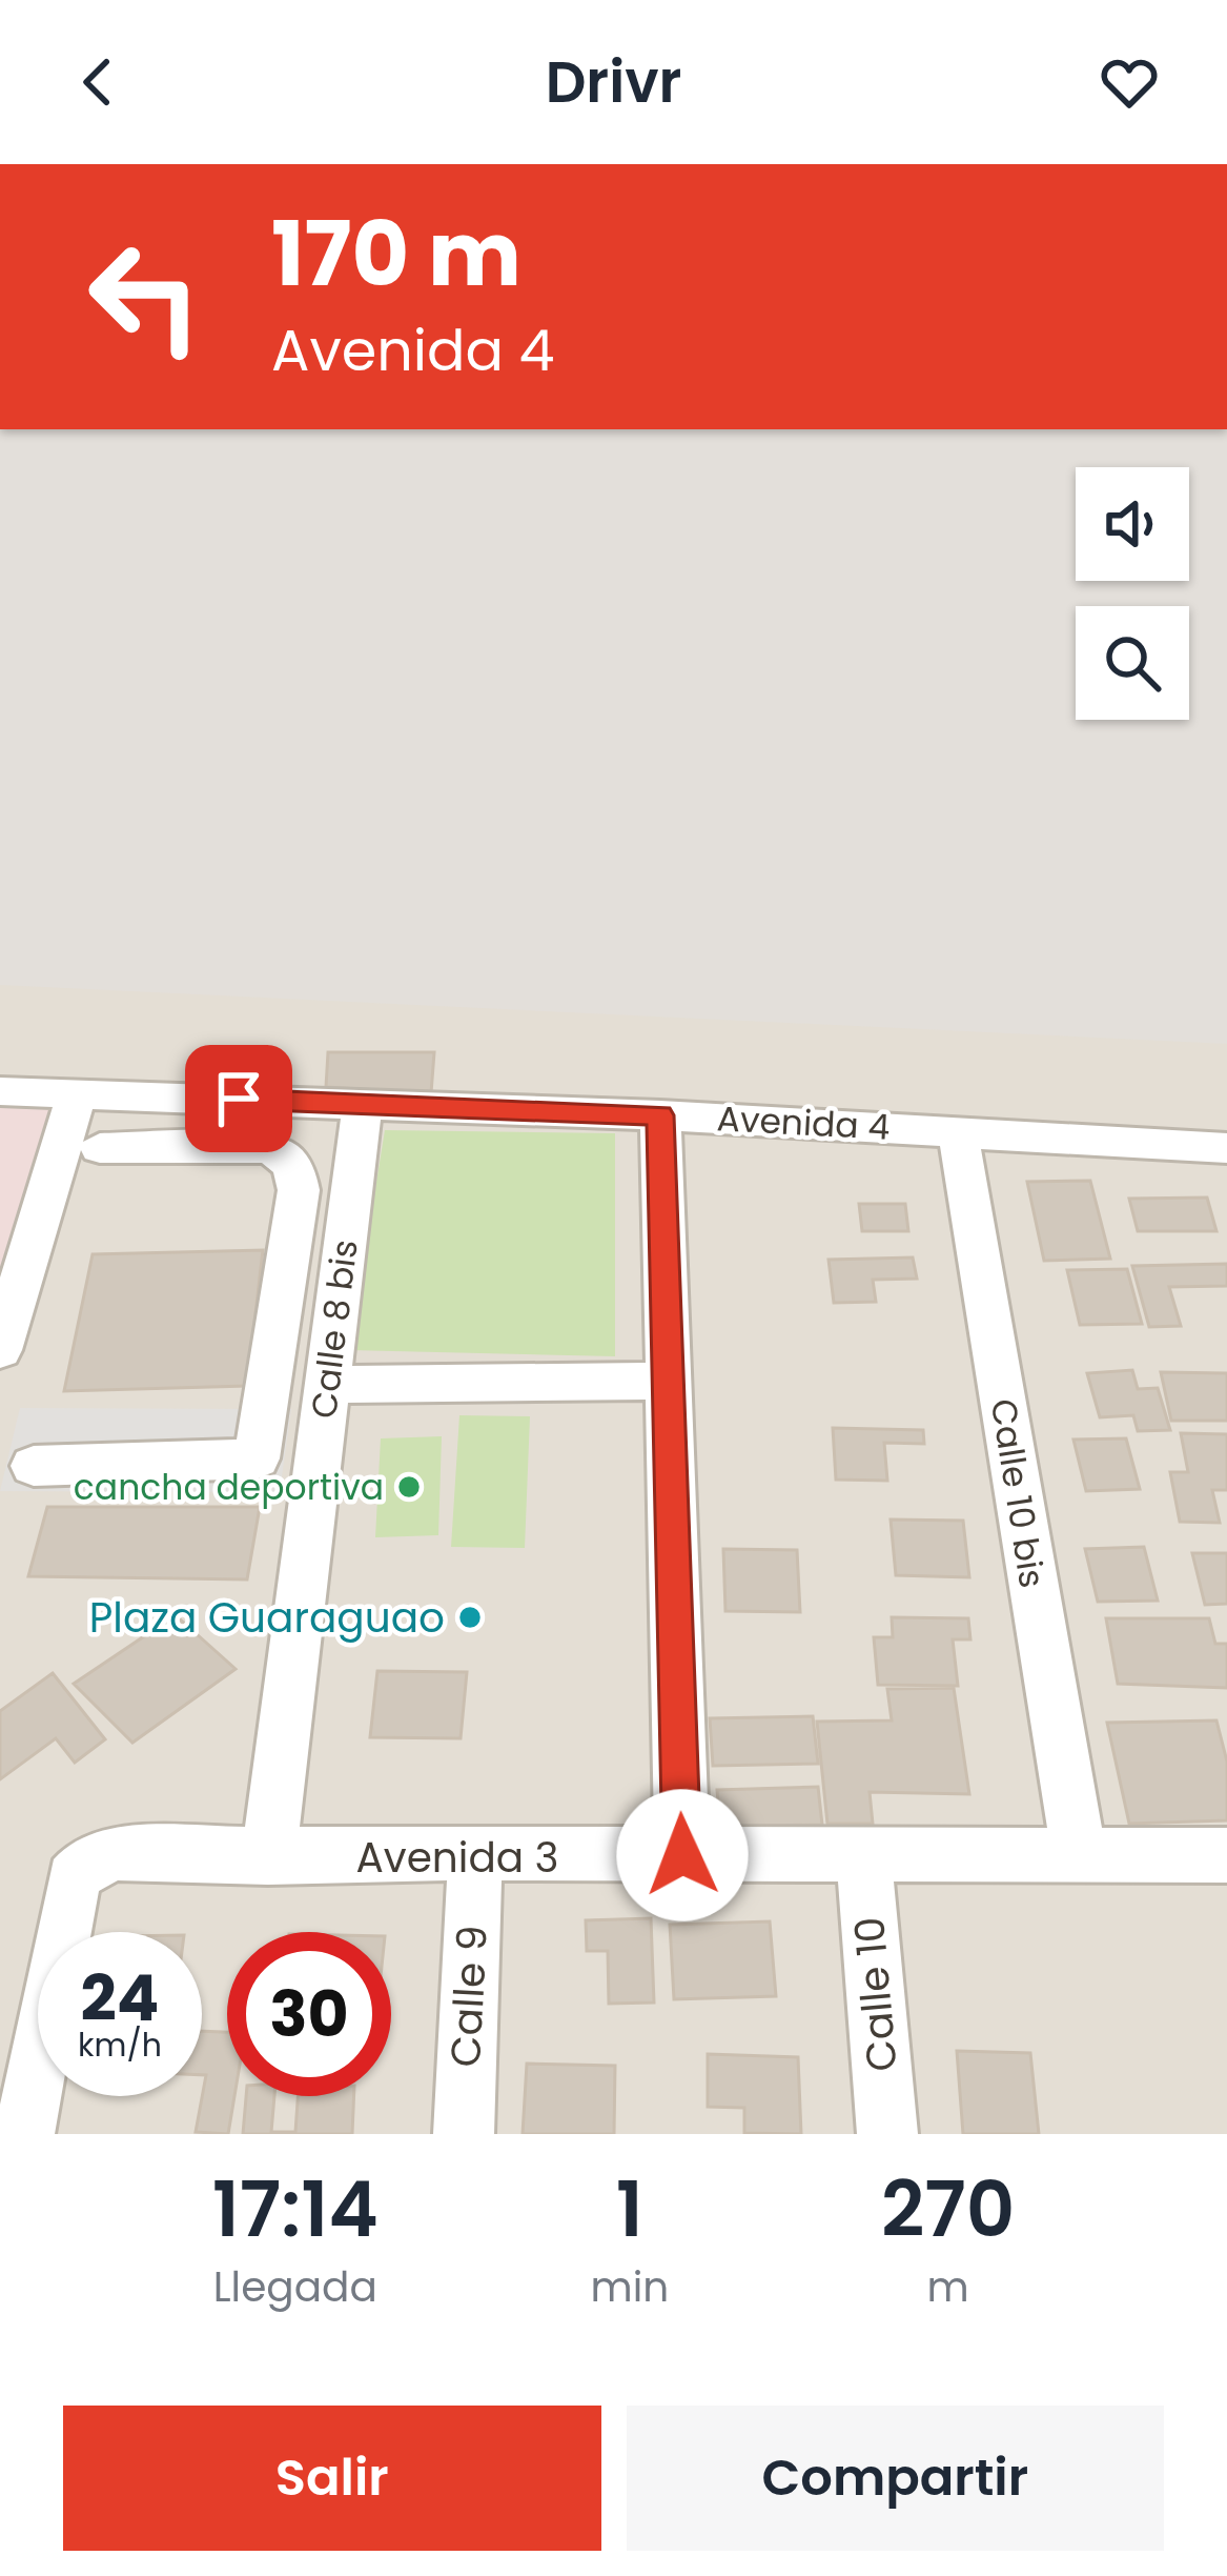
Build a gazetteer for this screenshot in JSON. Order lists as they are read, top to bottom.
{
  "streets": {
    "street": [
      "Avenida 4",
      "Calle 8 bis",
      "Calle 10 bis",
      "Avenida 3",
      "Calle 10",
      "Calle 9"
    ]
  },
  "crossings": [
    ["Avenida 4", "Calle 8 bis"],
    ["Avenida 4", "Calle 10 bis"],
    ["Calle 8 bis", "Avenida 3"],
    ["Calle 10 bis", "Avenida 3"],
    ["Avenida 3", "Calle 10"],
    ["Avenida 3", "Calle 9"]
  ],
  "places": ["cancha deportiva", "Plaza Guaraguao"],
  "page": {
    "header": "Drivr",
    "turn": ["170 m", "Avenida 4"],
    "speed": "24 km/h",
    "limit": "30",
    "eta": [
      "17:14",
      "Llegada",
      "1",
      "min",
      "270",
      "m"
    ],
    "buttons": ["Salir", "Compartir"]
  }
}
